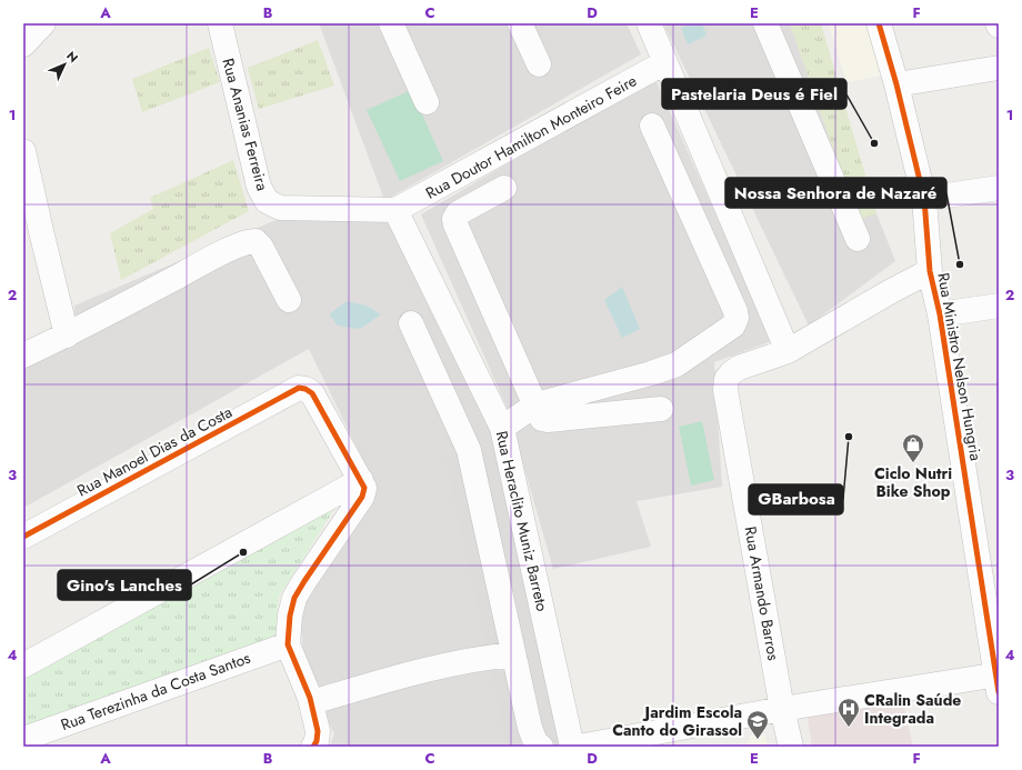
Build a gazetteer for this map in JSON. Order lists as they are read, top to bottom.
{
  "streets": {
    "street": [
      "Rua Ananias Ferreira",
      "Rua Doutor Hamilton Monteiro Feire",
      "Rua Ministro Nelson Hungria",
      "Rua Manoel Dias da Costa",
      "Rua Heraclito Muniz Barreto",
      "Rua Armando Barros",
      "Rua Terezinha da Costa Santos"
    ]
  },
  "crossings": [
    ["Rua Ananias Ferreira", "Rua Doutor Hamilton Monteiro Feire"],
    ["Rua Ananias Ferreira", "Rua Heraclito Muniz Barreto"],
    ["Rua Doutor Hamilton Monteiro Feire", "Rua Heraclito Muniz Barreto"],
    ["Rua Ministro Nelson Hungria", "Rua Armando Barros"]
  ],
  "places": {
    "other": [
      "Pastelaria Deus é Fiel",
      "Nossa Senhora de Nazaré",
      "GBarbosa",
      "Gino's Lanches"
    ],
    "shop": ["Ciclo Nutri Bike Shop"],
    "hospital": ["CRalin Saúde Integrada"],
    "school or university": ["Jardim Escola Canto do Girassol"]
  },
  "north": "top right",
  "grid": {
    "columns": [
      "A",
      "B",
      "C",
      "D",
      "E",
      "F"
    ],
    "rows": [
      "1",
      "2",
      "3",
      "4"
    ]
  }
}
